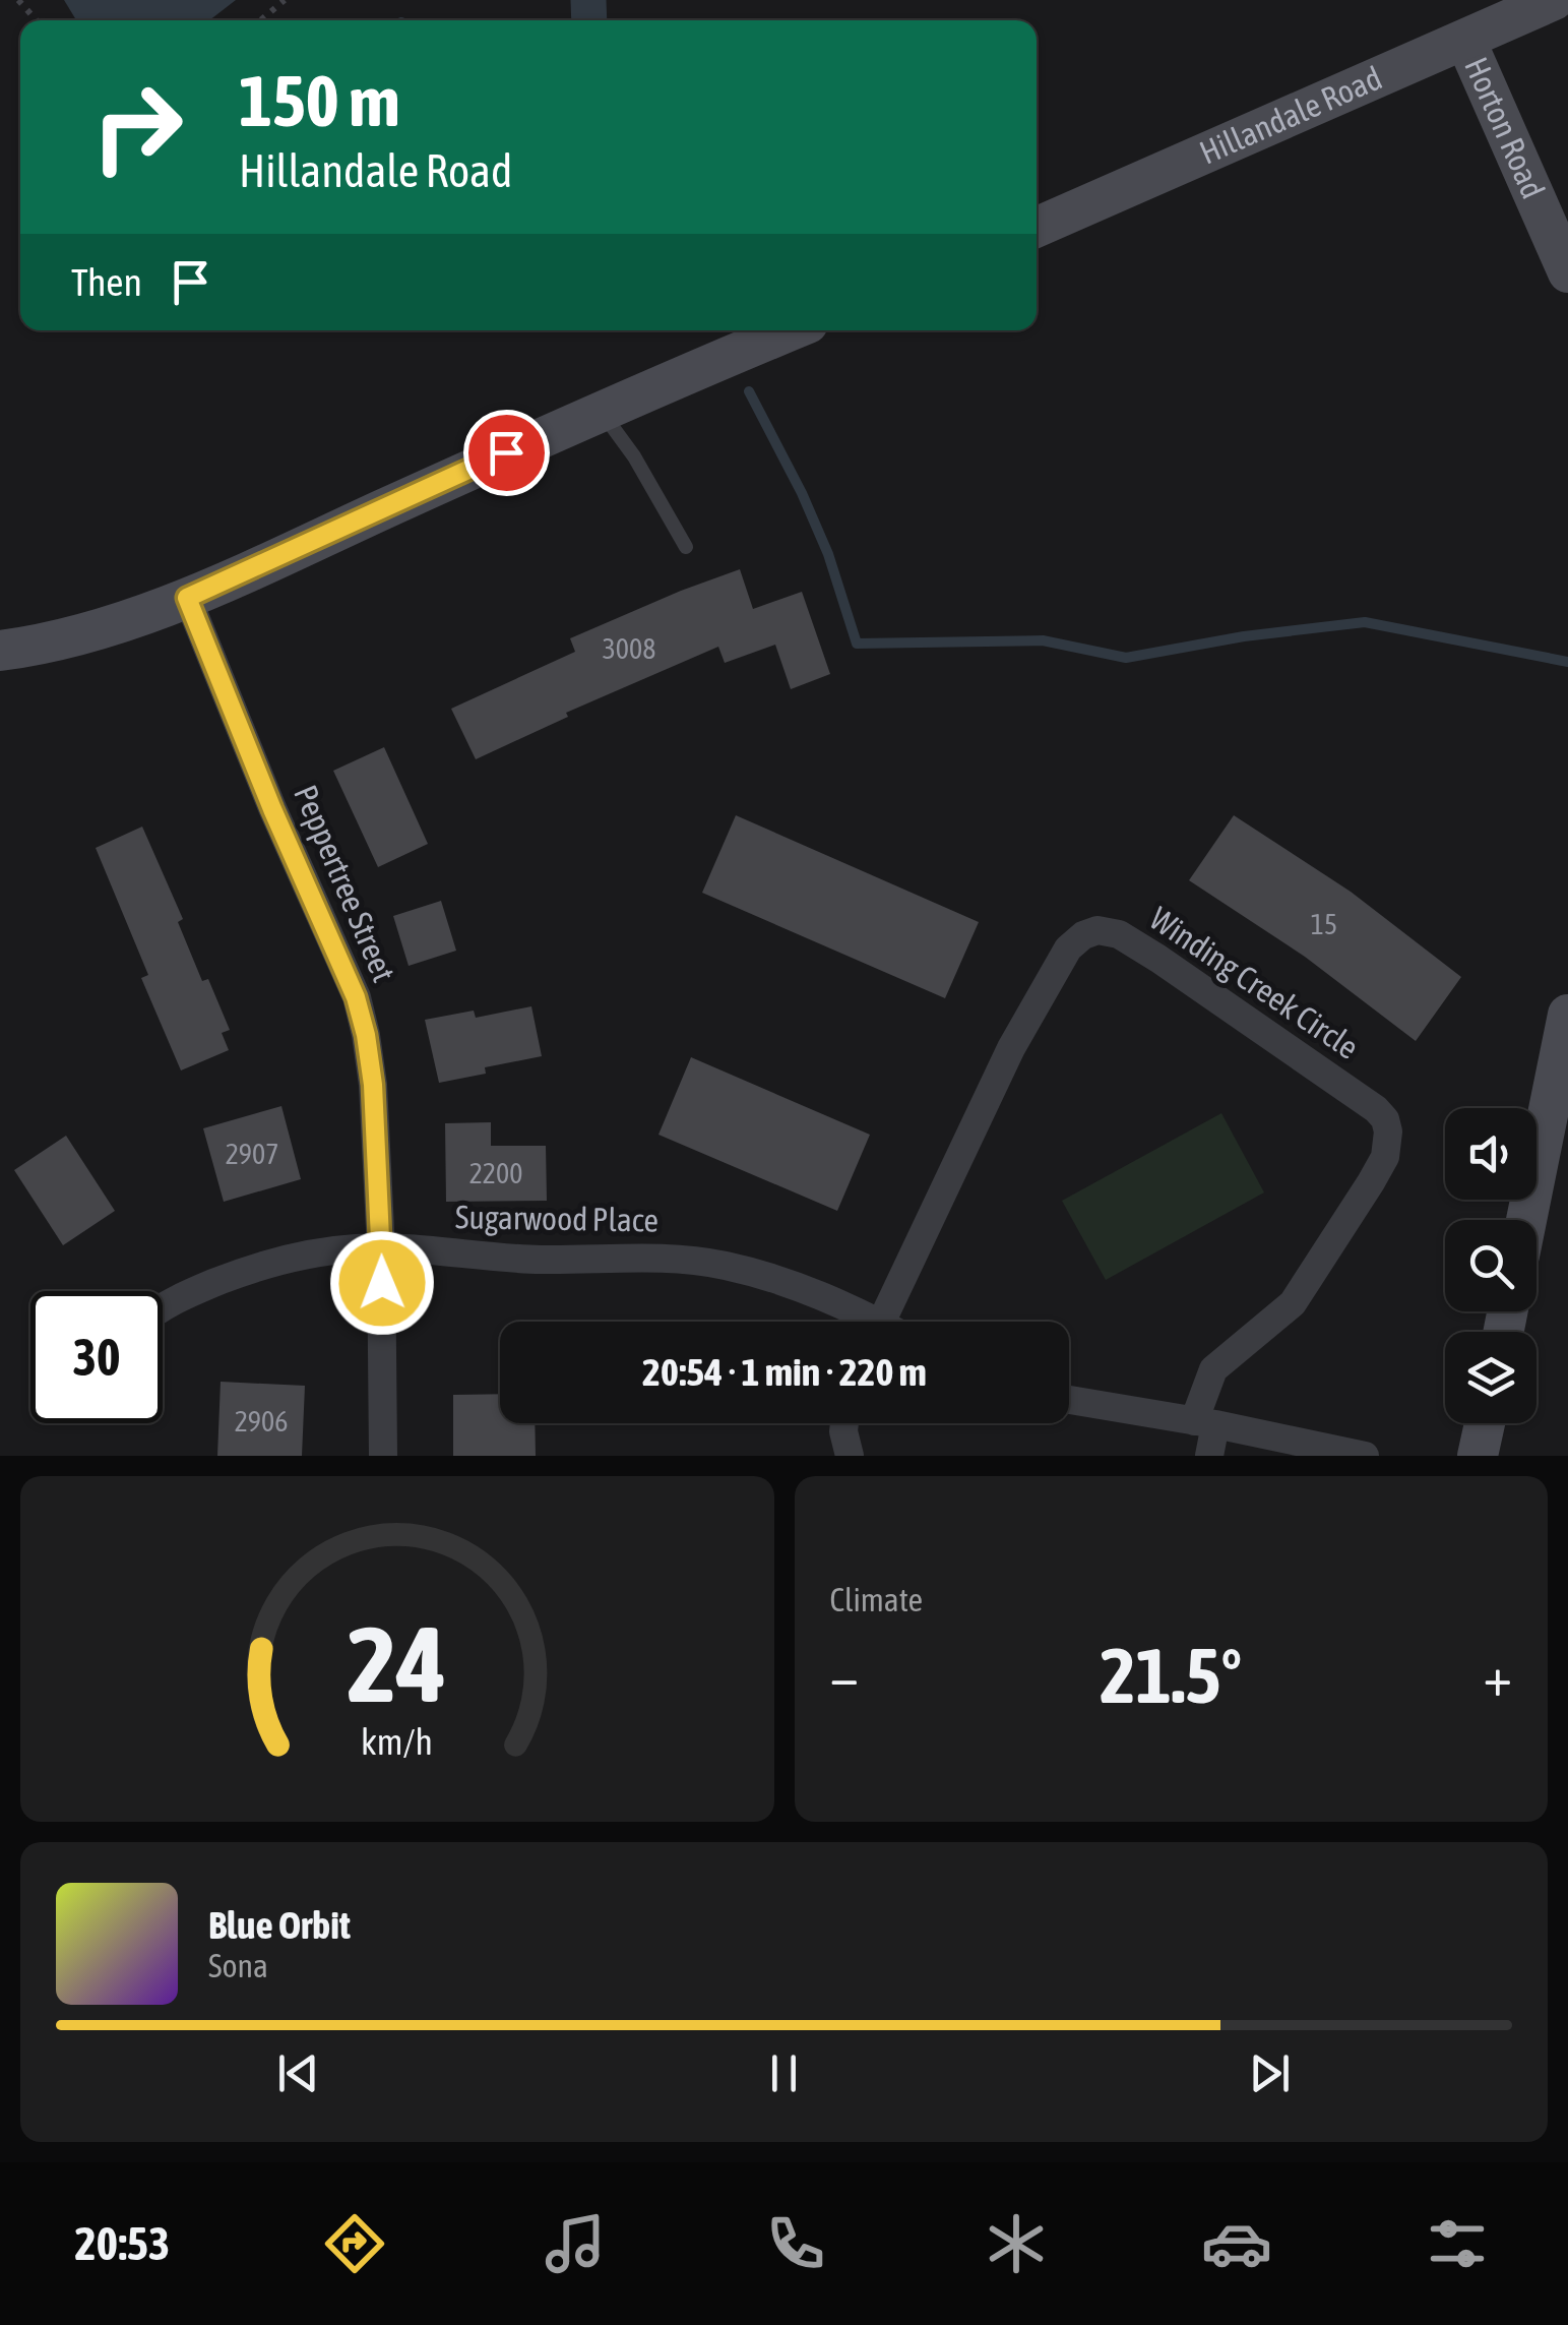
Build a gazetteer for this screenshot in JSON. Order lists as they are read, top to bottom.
{
  "streets": {
    "street": [
      "Hillandale Road",
      "Horton Road",
      "Peppertree Street",
      "Winding Creek Circle",
      "Sugarwood Place"
    ]
  },
  "crossings": [
    ["Hillandale Road", "Horton Road"],
    ["Peppertree Street", "Sugarwood Place"]
  ],
  "house_numbers": [
    "3008",
    "15",
    "2907",
    "2200",
    "2906"
  ],
  "page": {
    "turn": ["150 m", "Hillandale Road"],
    "then": "Then",
    "limit": "30",
    "trip": "20:54 · 1 min · 220 m",
    "tile": "Climate",
    "heat": ["−", "21.5°", "+"],
    "song": ["Blue Orbit", "Sona"],
    "tabs": "20:53",
    "gauge": ["24", "km/h"]
  }
}
